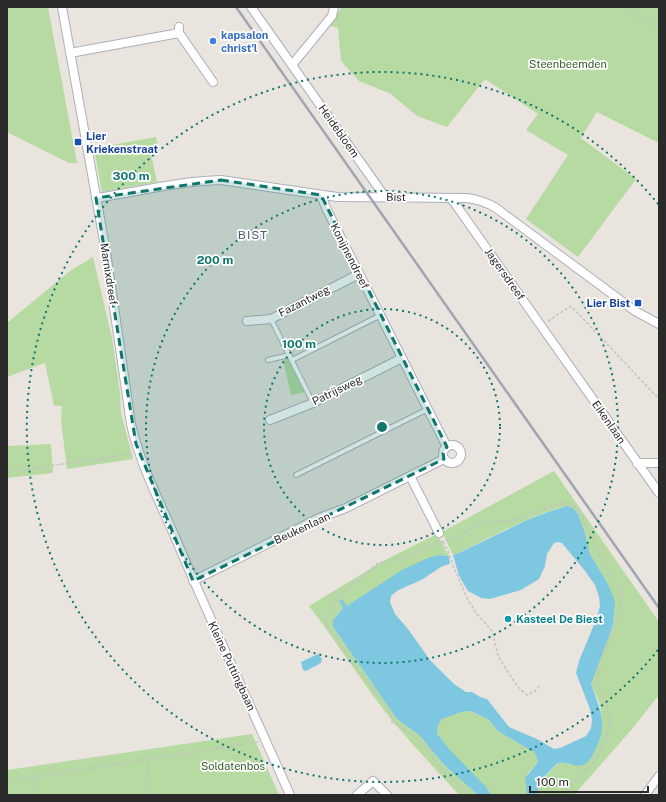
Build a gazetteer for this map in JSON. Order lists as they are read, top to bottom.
{
  "streets": {
    "street": [
      "Heidebloem",
      "Bist",
      "Konijnendreef",
      "Marnixdreef",
      "Jagersdreef",
      "Fazantweg",
      "Patrijsweg",
      "Eikenlaan",
      "Beukenlaan",
      "Kleine Puttingbaan"
    ]
  },
  "crossings": [
    ["Heidebloem", "Bist"],
    ["Bist", "Konijnendreef"],
    ["Bist", "Marnixdreef"],
    ["Bist", "Jagersdreef"],
    ["Konijnendreef", "Fazantweg"],
    ["Konijnendreef", "Patrijsweg"],
    ["Marnixdreef", "Kleine Puttingbaan"],
    ["Jagersdreef", "Eikenlaan"],
    ["Beukenlaan", "Kleine Puttingbaan"]
  ],
  "districts": ["BIST"],
  "parks": ["Steenbeemden", "Soldatenbos"],
  "places": {
    "other": ["kapsalon christ'l", "Kasteel De Biest"],
    "transit": ["Lier Kriekenstraat", "Lier Bist"]
  },
  "scale_bar": "100 m",
  "rings": ["300 m", "200 m", "100 m"]
}
